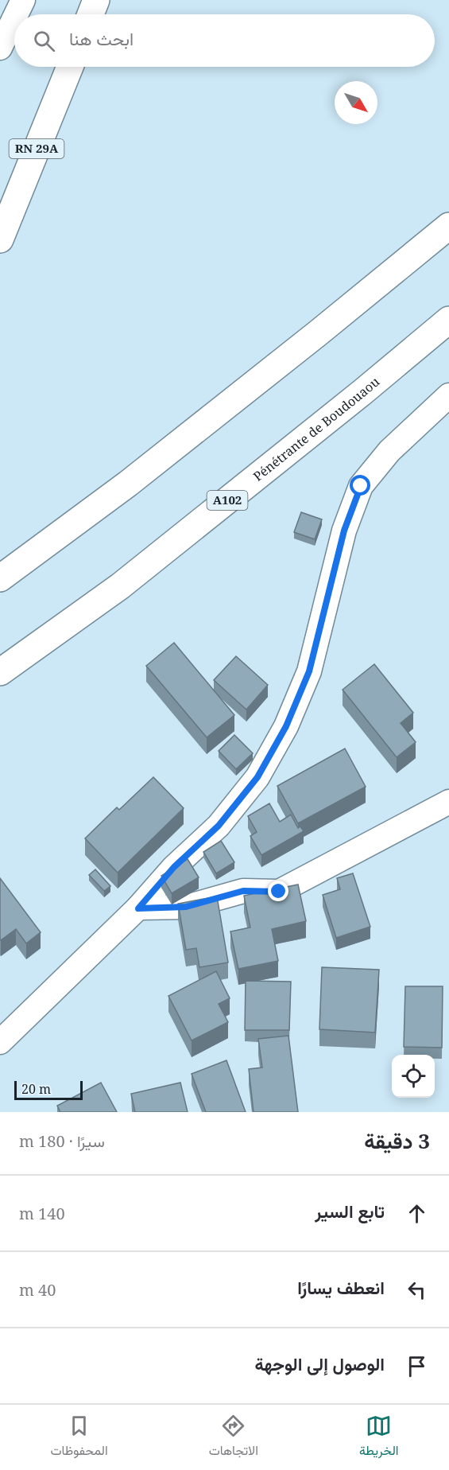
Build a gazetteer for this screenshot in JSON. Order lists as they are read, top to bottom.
{
  "streets": {
    "main road": ["RN 29A", "Pénétrante de Boudouaou", "A102"]
  },
  "scale_bar": "20 m",
  "north": "bottom right",
  "page": {
    "search": "ابحث هنا",
    "scale": "20 m",
    "heading": ["3 دقيقة", "سيرًا · 180 m"],
    "list": [
      ["تابع السير", "140 m"],
      ["انعطف يسارًا", "40 m"],
      "الوصول إلى الوجهة"
    ],
    "nav": ["الخريطة", "الاتجاهات", "المحفوظات"]
  }
}
